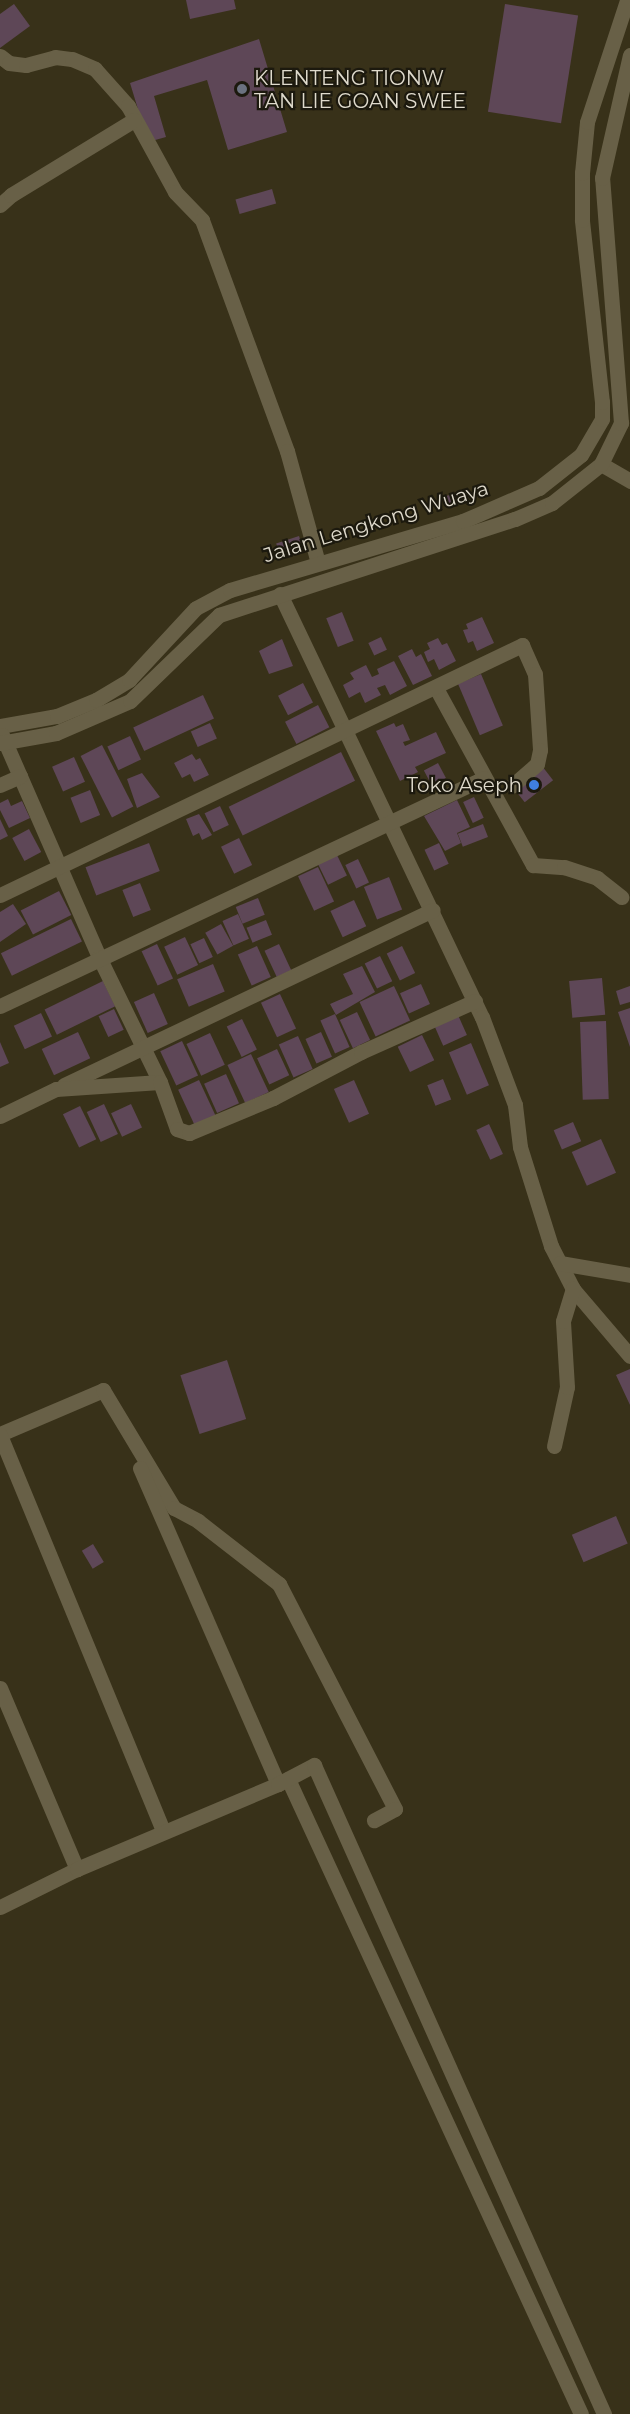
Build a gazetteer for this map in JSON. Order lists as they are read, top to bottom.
{
  "streets": {
    "street": ["Jalan Lengkong Wuaya"]
  },
  "places": ["KLENTENG TIONW TAN LIE GOAN SWEE", "Toko Aseph"]
}
